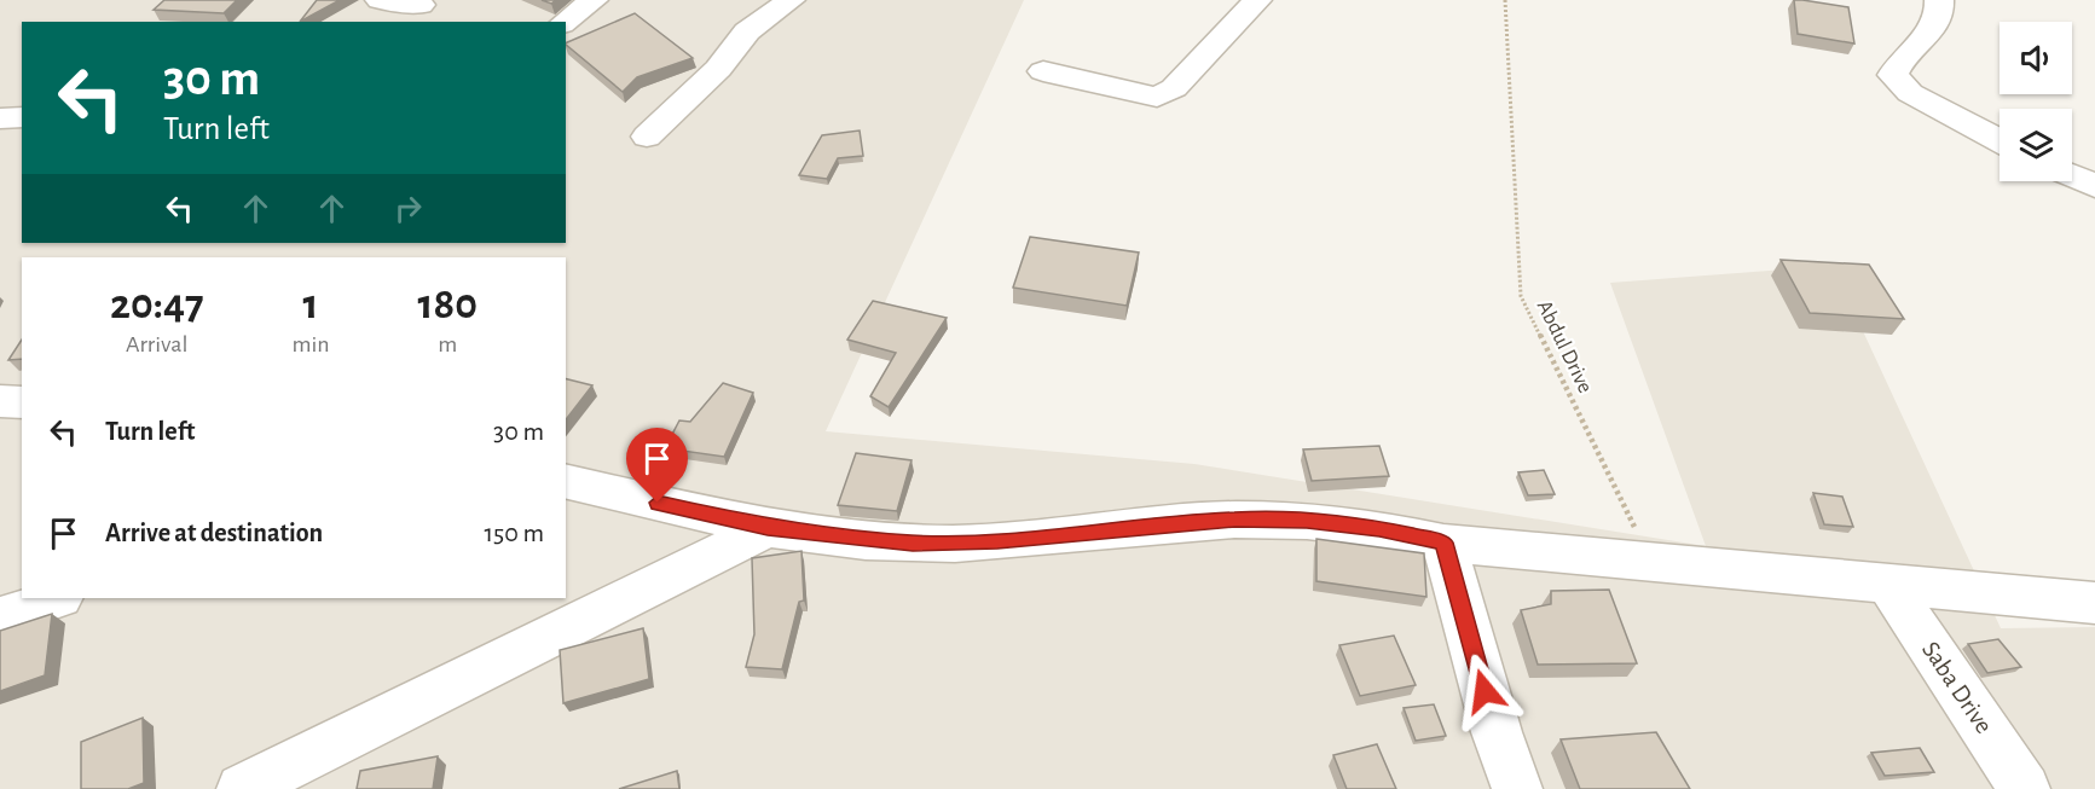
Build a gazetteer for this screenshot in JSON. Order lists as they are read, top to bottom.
{
  "streets": {
    "street": ["Saba Drive"],
    "path": ["Abdul Drive"]
  },
  "page": {
    "turn": ["30 m", "Turn left"],
    "eta": [
      "20:47",
      "Arrival",
      "1",
      "min",
      "180",
      "m"
    ],
    "list": [
      {
        "name": "Turn left",
        "value": "30 m"
      },
      {
        "name": "Arrive at destination",
        "value": "150 m"
      }
    ]
  }
}
